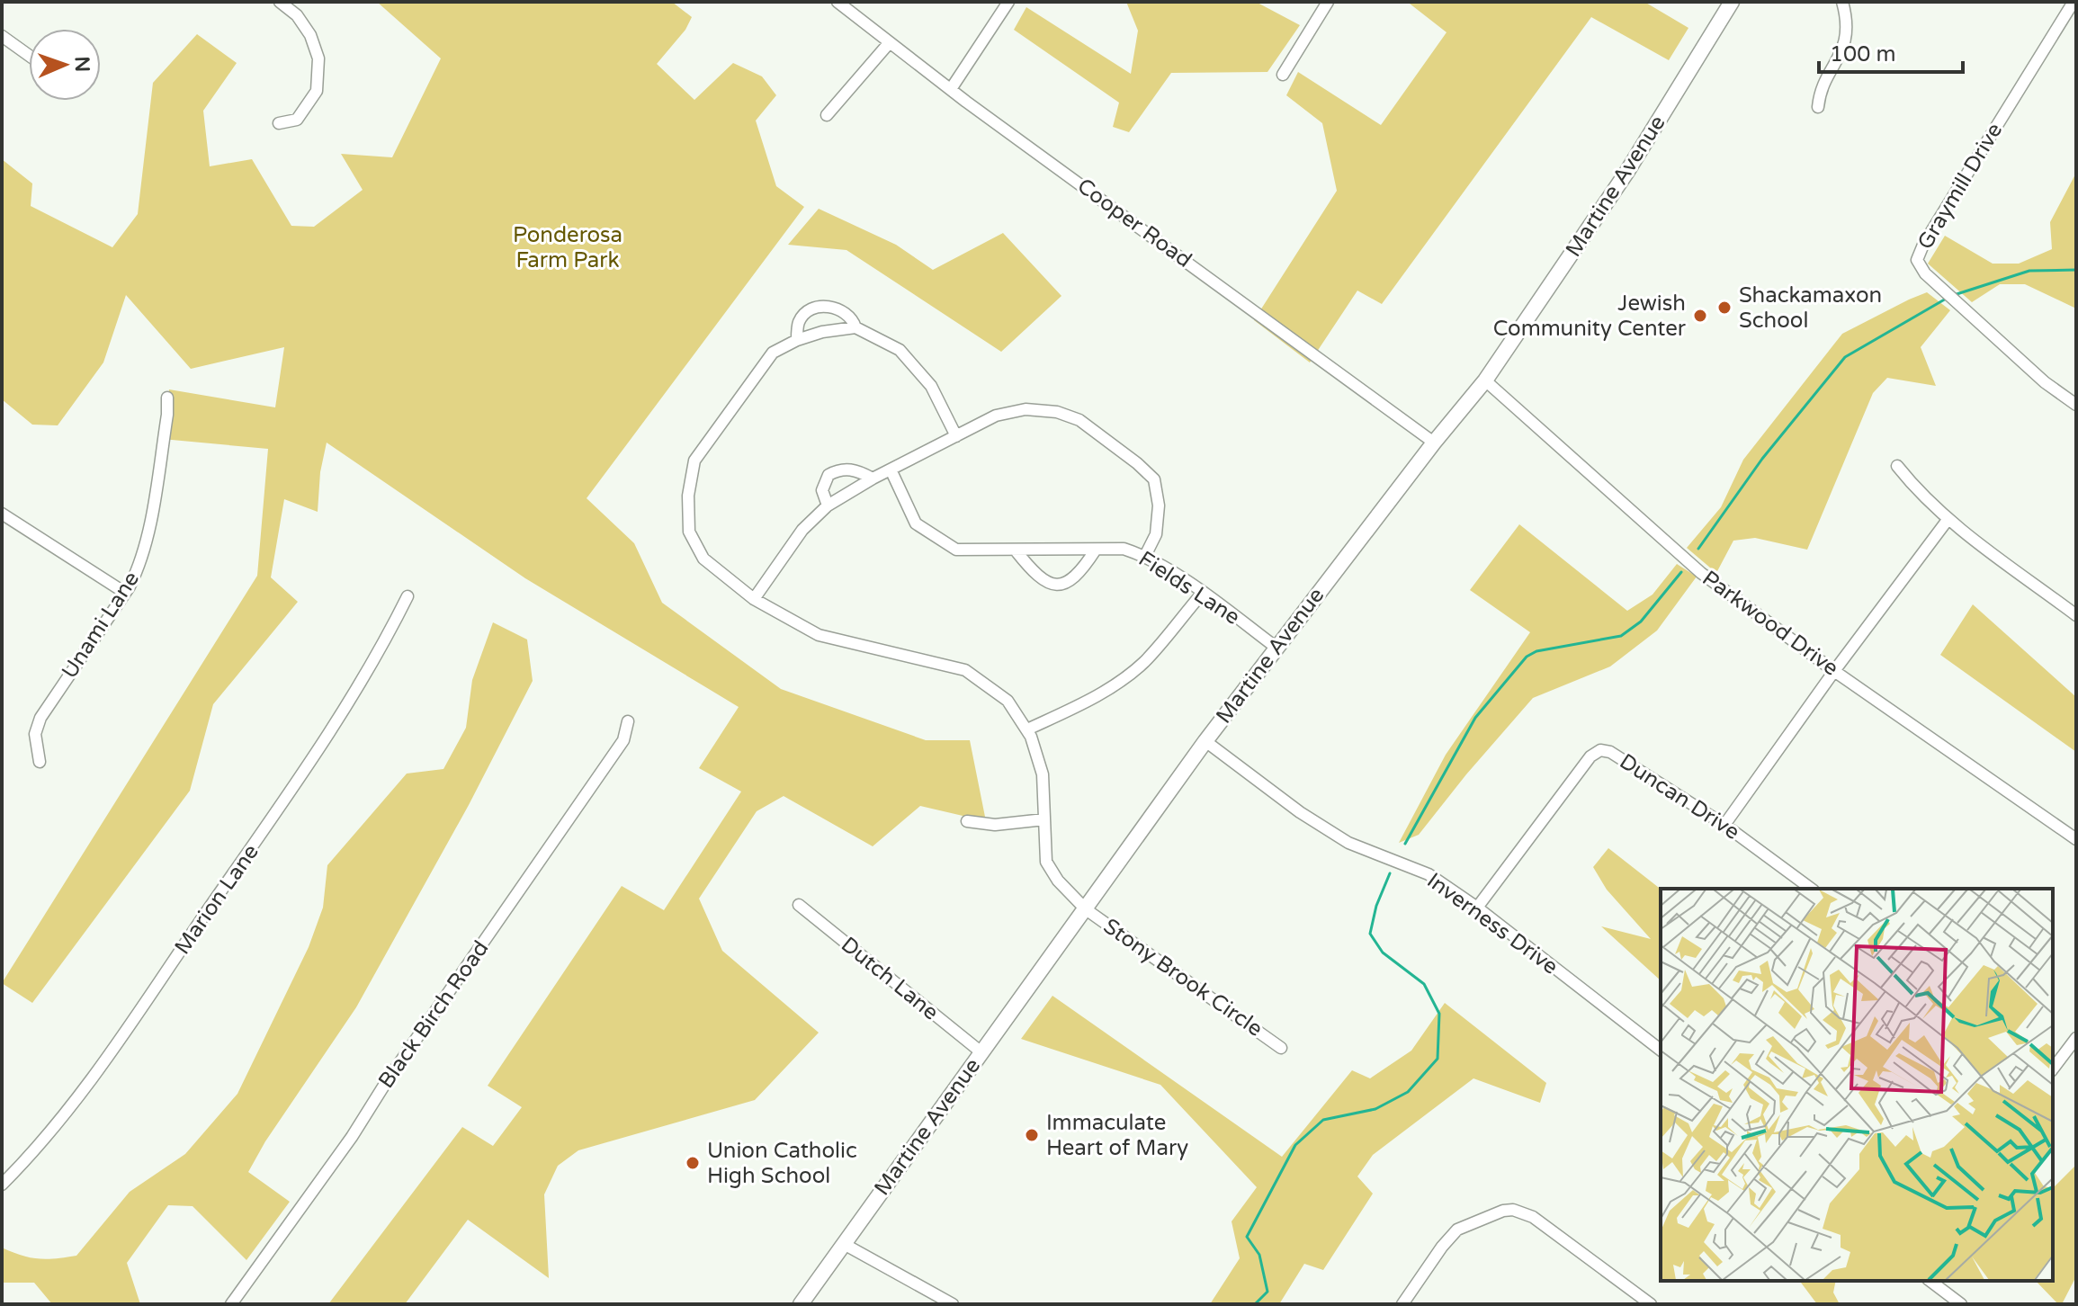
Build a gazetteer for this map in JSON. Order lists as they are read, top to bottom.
{
  "streets": {
    "main road": ["Martine Avenue"],
    "street": [
      "Graymill Drive",
      "Cooper Road",
      "Fields Lane",
      "Parkwood Drive",
      "Unami Lane",
      "Duncan Drive",
      "Marion Lane",
      "Inverness Drive",
      "Stony Brook Circle",
      "Dutch Lane",
      "Black Birch Road"
    ]
  },
  "crossings": [
    ["Martine Avenue", "Cooper Road"],
    ["Martine Avenue", "Fields Lane"],
    ["Martine Avenue", "Parkwood Drive"],
    ["Martine Avenue", "Inverness Drive"],
    ["Martine Avenue", "Stony Brook Circle"],
    ["Martine Avenue", "Dutch Lane"],
    ["Duncan Drive", "Inverness Drive"]
  ],
  "parks": ["Ponderosa Farm Park"],
  "places": [
    "Shackamaxon School",
    "Jewish Community Center",
    "Immaculate Heart of Mary",
    "Union Catholic High School"
  ],
  "scale_bar": "100 m",
  "north": "right"
}
